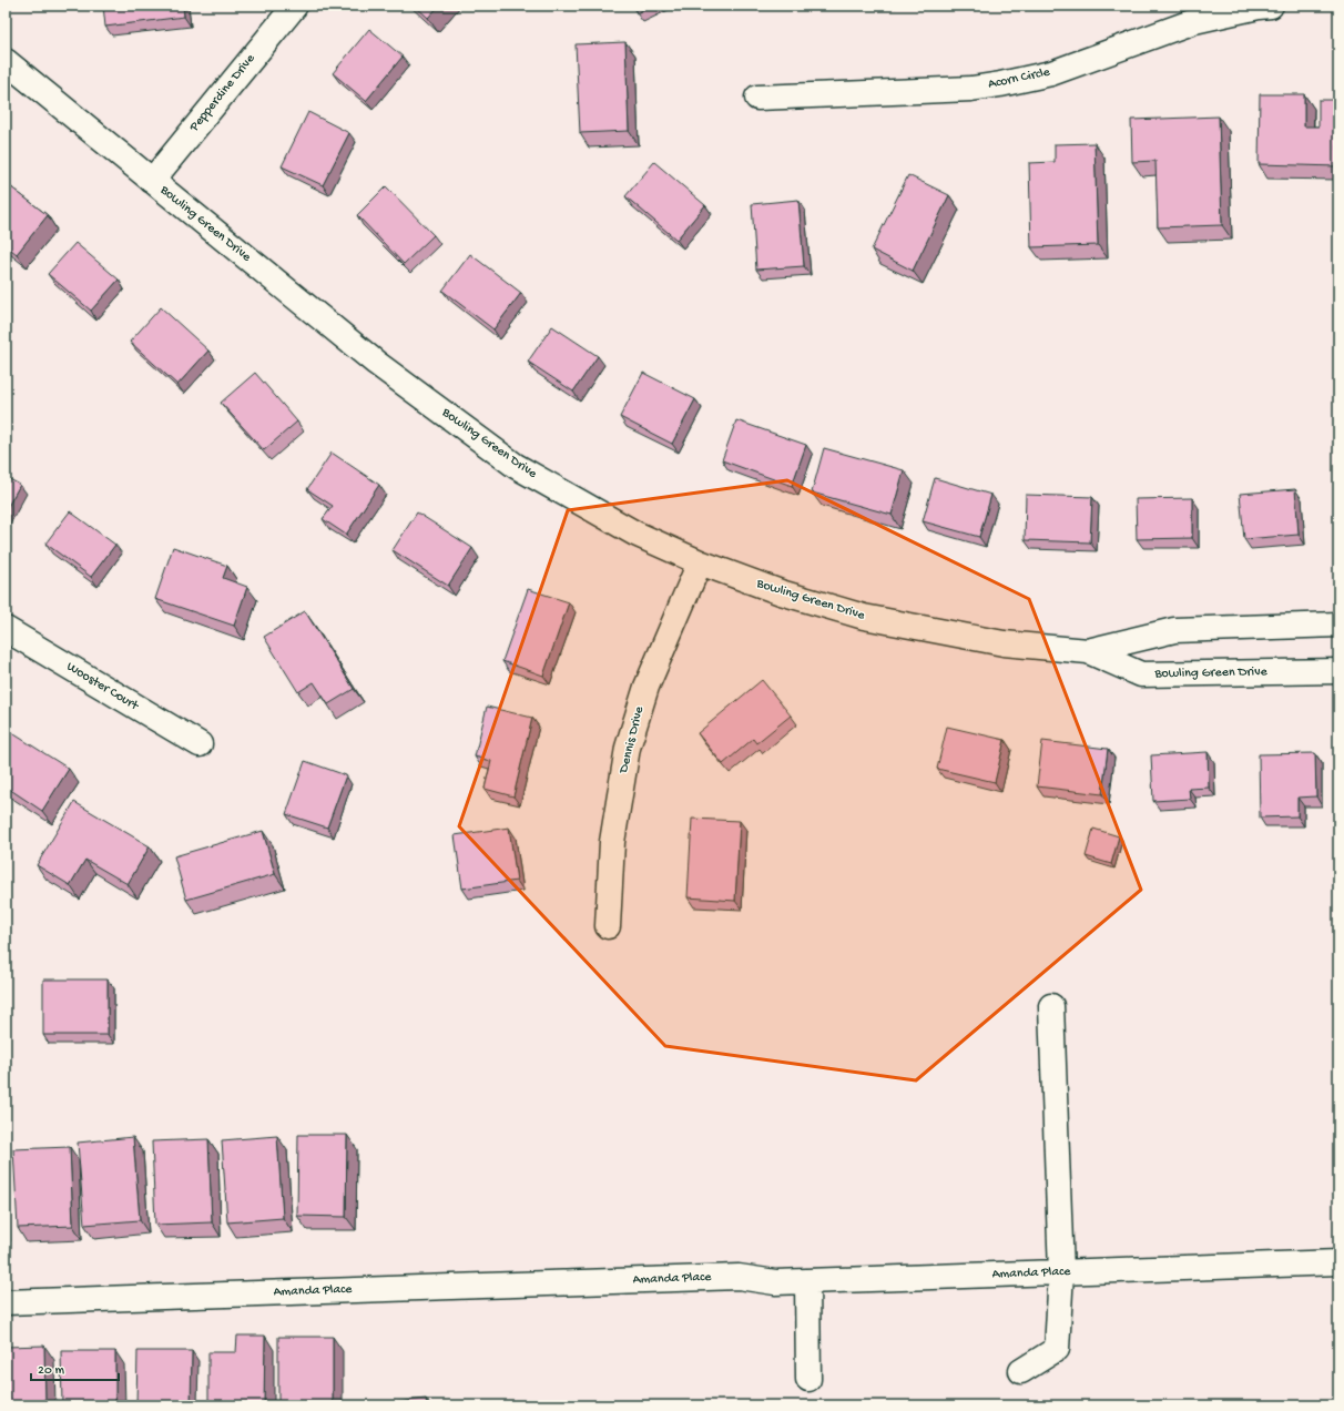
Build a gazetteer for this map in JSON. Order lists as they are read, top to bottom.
{
  "streets": {
    "street": [
      "Acorn Circle",
      "Pepperdine Drive",
      "Bowling Green Drive",
      "Wooster Court",
      "Dennis Drive",
      "Amanda Place"
    ]
  },
  "crossings": [
    ["Pepperdine Drive", "Bowling Green Drive"],
    ["Bowling Green Drive", "Dennis Drive"]
  ],
  "scale_bar": "20 m"
}
